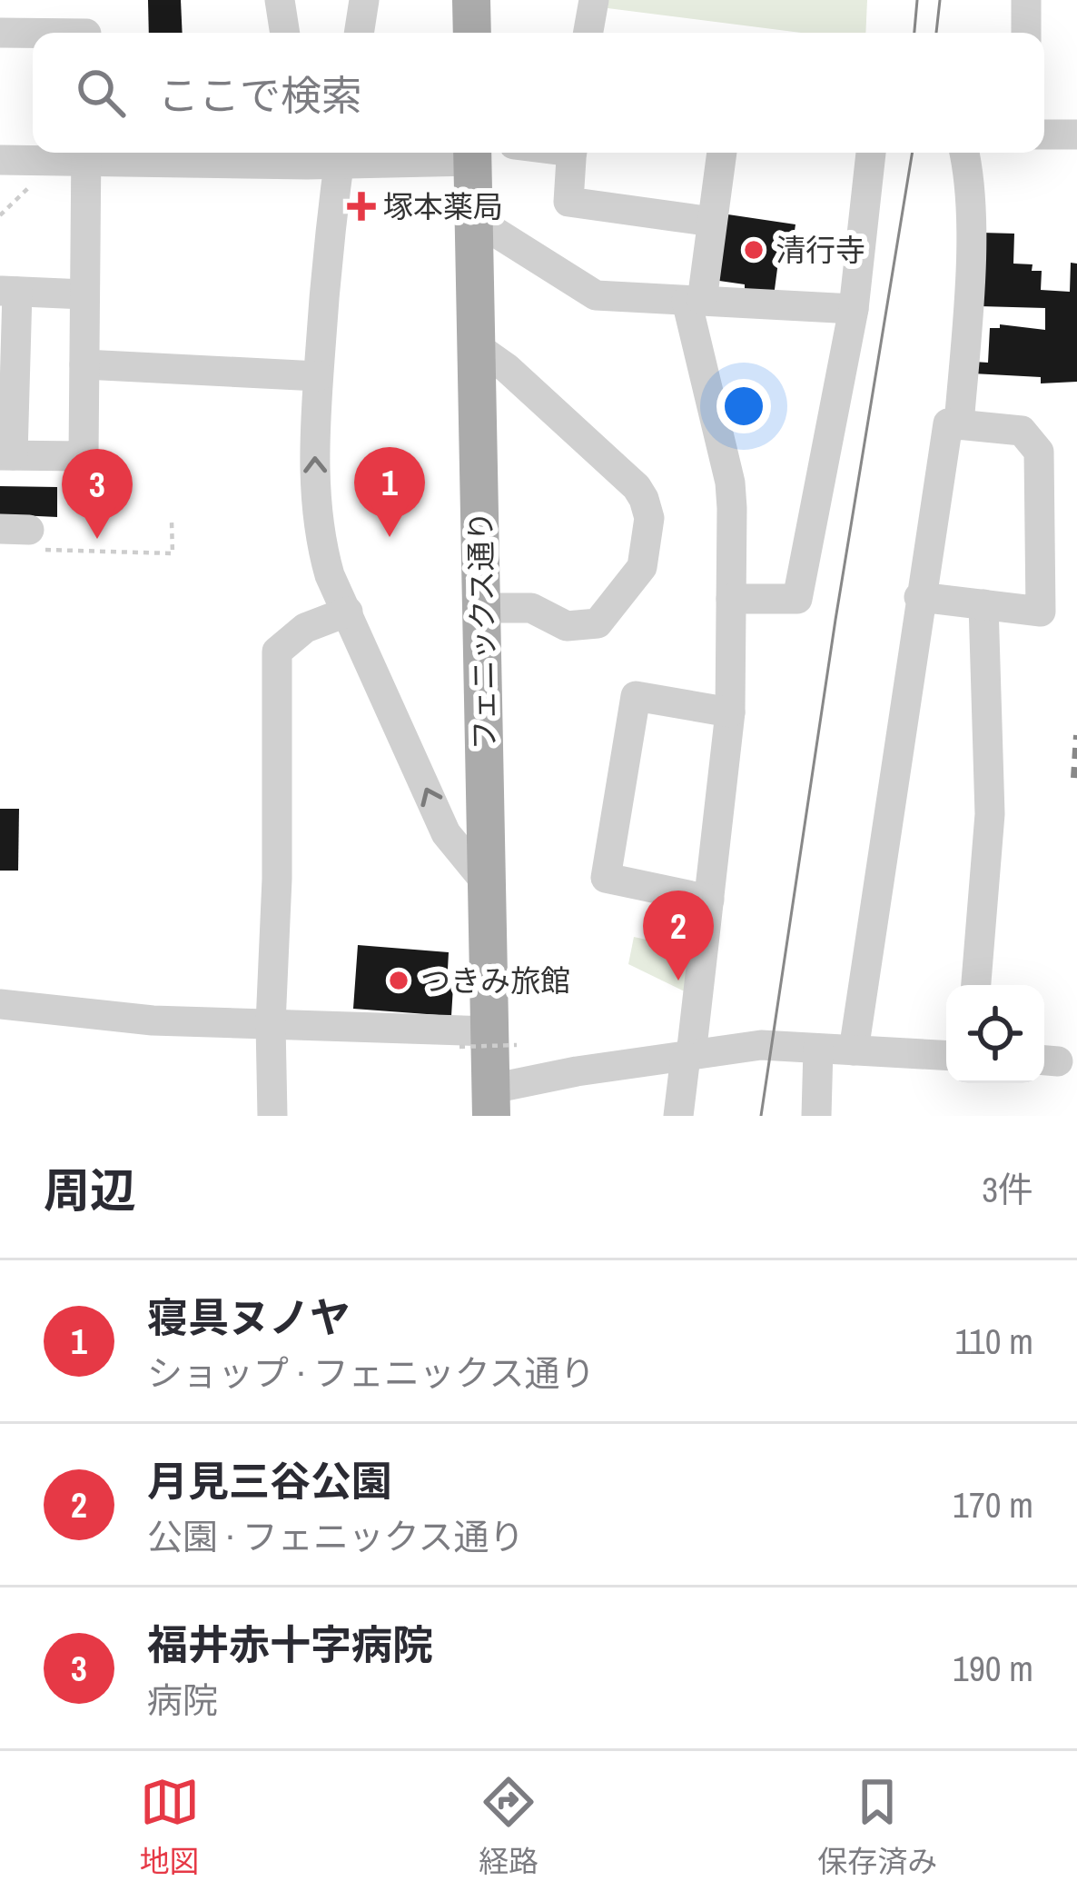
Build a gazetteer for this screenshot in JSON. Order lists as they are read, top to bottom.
{
  "streets": {
    "main road": ["フェニックス通り"]
  },
  "places": {
    "health": ["塚本薬局"],
    "other": ["清行寺", "つきみ旅館"]
  },
  "page": {
    "search": "ここで検索",
    "pins": ["1", "3", "2"],
    "heading": ["周辺", "3件"],
    "list": [
      {
        "mark": "1",
        "name": "寝具ヌノヤ",
        "note": "ショップ · フェニックス通り",
        "value": "110 m"
      },
      {
        "mark": "2",
        "name": "月見三谷公園",
        "note": "公園 · フェニックス通り",
        "value": "170 m"
      },
      {
        "mark": "3",
        "name": "福井赤十字病院",
        "note": "病院",
        "value": "190 m"
      }
    ],
    "nav": ["地図", "経路", "保存済み"]
  }
}
